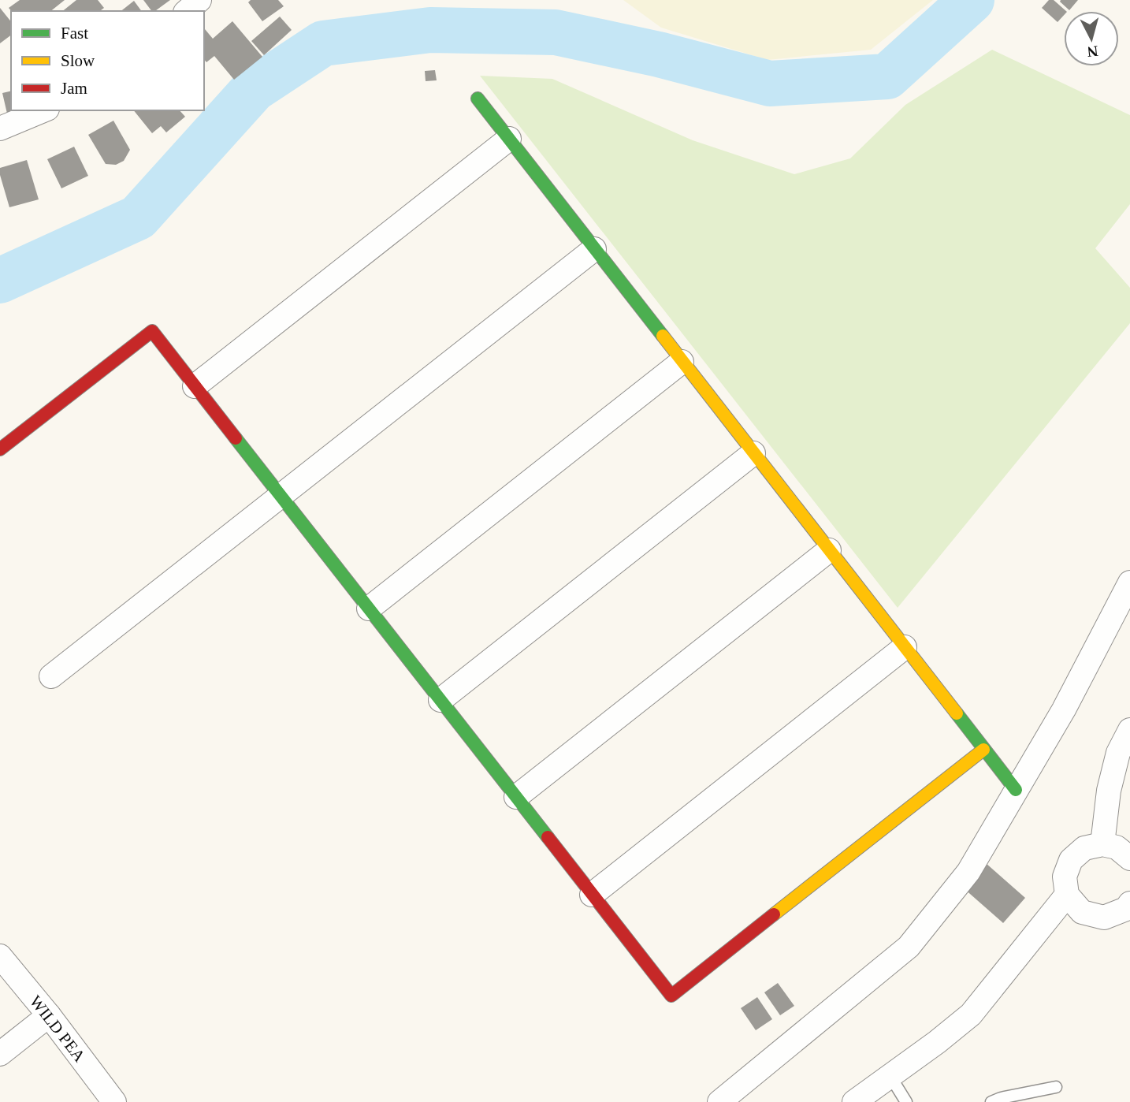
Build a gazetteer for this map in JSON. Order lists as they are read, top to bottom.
{
  "streets": {
    "street": ["WILD PEA"]
  },
  "legend": ["Fast", "Slow", "Jam"],
  "north": "bottom"
}
